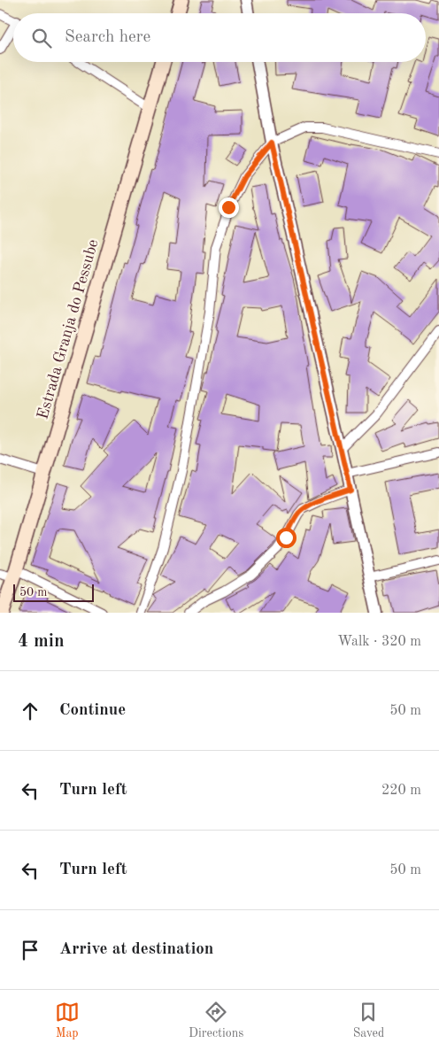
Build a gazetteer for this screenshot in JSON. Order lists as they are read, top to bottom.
{
  "streets": {
    "main road": ["Estrada Granja do Pessube"]
  },
  "scale_bar": "50 m",
  "page": {
    "search": "Search here",
    "scale": "50 m",
    "heading": ["4 min", "Walk · 320 m"],
    "list": [
      ["Continue", "50 m"],
      ["Turn left", "220 m"],
      ["Turn left", "50 m"],
      "Arrive at destination"
    ],
    "nav": ["Map", "Directions", "Saved"]
  }
}
